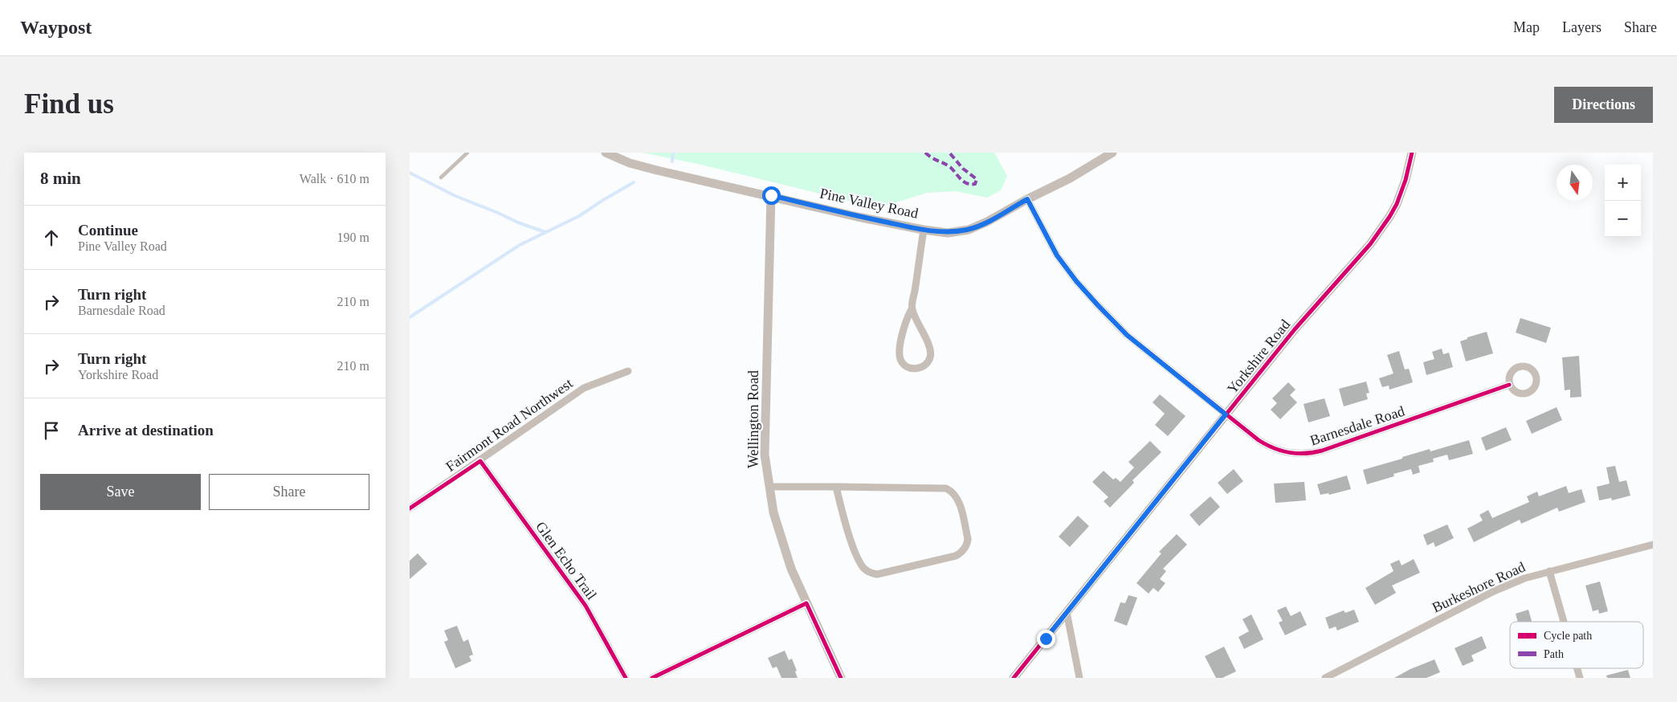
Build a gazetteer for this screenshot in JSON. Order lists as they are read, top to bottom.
{
  "streets": {
    "street": [
      "Pine Valley Road",
      "Yorkshire Road",
      "Wellington Road",
      "Fairmont Road Northwest",
      "Barnesdale Road",
      "Glen Echo Trail",
      "Burkeshore Road"
    ]
  },
  "crossings": [
    ["Pine Valley Road", "Wellington Road"],
    ["Pine Valley Road", "Barnesdale Road"],
    ["Yorkshire Road", "Barnesdale Road"],
    ["Fairmont Road Northwest", "Glen Echo Trail"]
  ],
  "legend": ["Cycle path", "Path"],
  "north": "bottom",
  "page": {
    "header": "Waypost",
    "nav": ["Map", "Layers", "Share"],
    "buttons": [
      "Directions",
      ["Save", "Share"]
    ],
    "title": "Find us",
    "heading": ["8 min", "Walk · 610 m"],
    "map_buttons": ["+", "−"],
    "list": [
      ["Continue", "Pine Valley Road", "190 m"],
      ["Turn right", "Barnesdale Road", "210 m"],
      ["Turn right", "Yorkshire Road", "210 m"],
      "Arrive at destination"
    ]
  }
}
